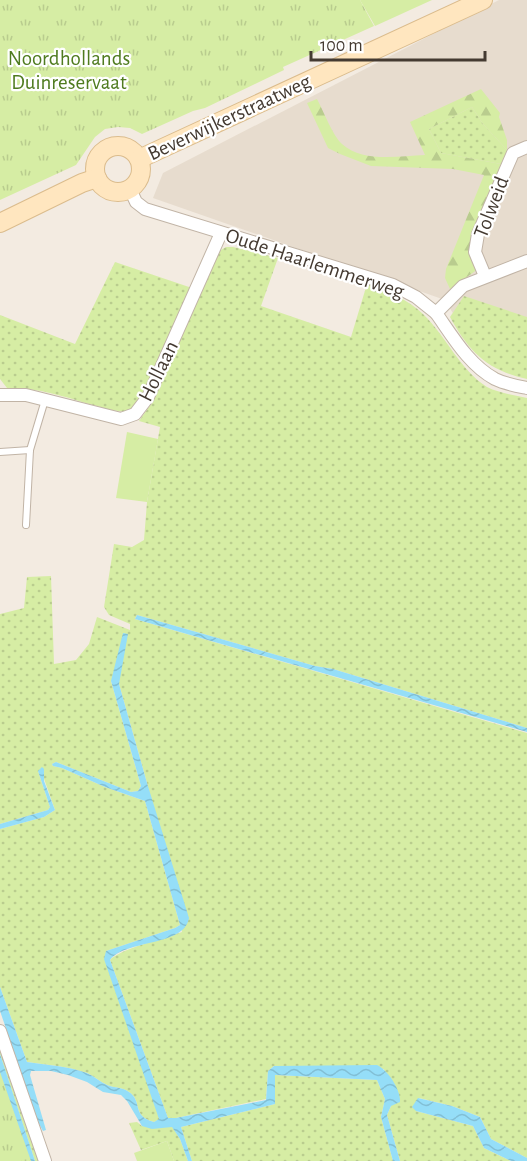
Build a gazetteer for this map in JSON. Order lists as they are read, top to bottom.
{
  "streets": {
    "main road": ["Beverwijkerstraatweg"],
    "street": ["Tolweid", "Oude Haarlemmerweg", "Hollaan"]
  },
  "crossings": [
    ["Beverwijkerstraatweg", "Oude Haarlemmerweg"],
    ["Oude Haarlemmerweg", "Hollaan"]
  ],
  "parks": ["Noordhollands Duinreservaat"],
  "scale_bar": "100 m"
}
